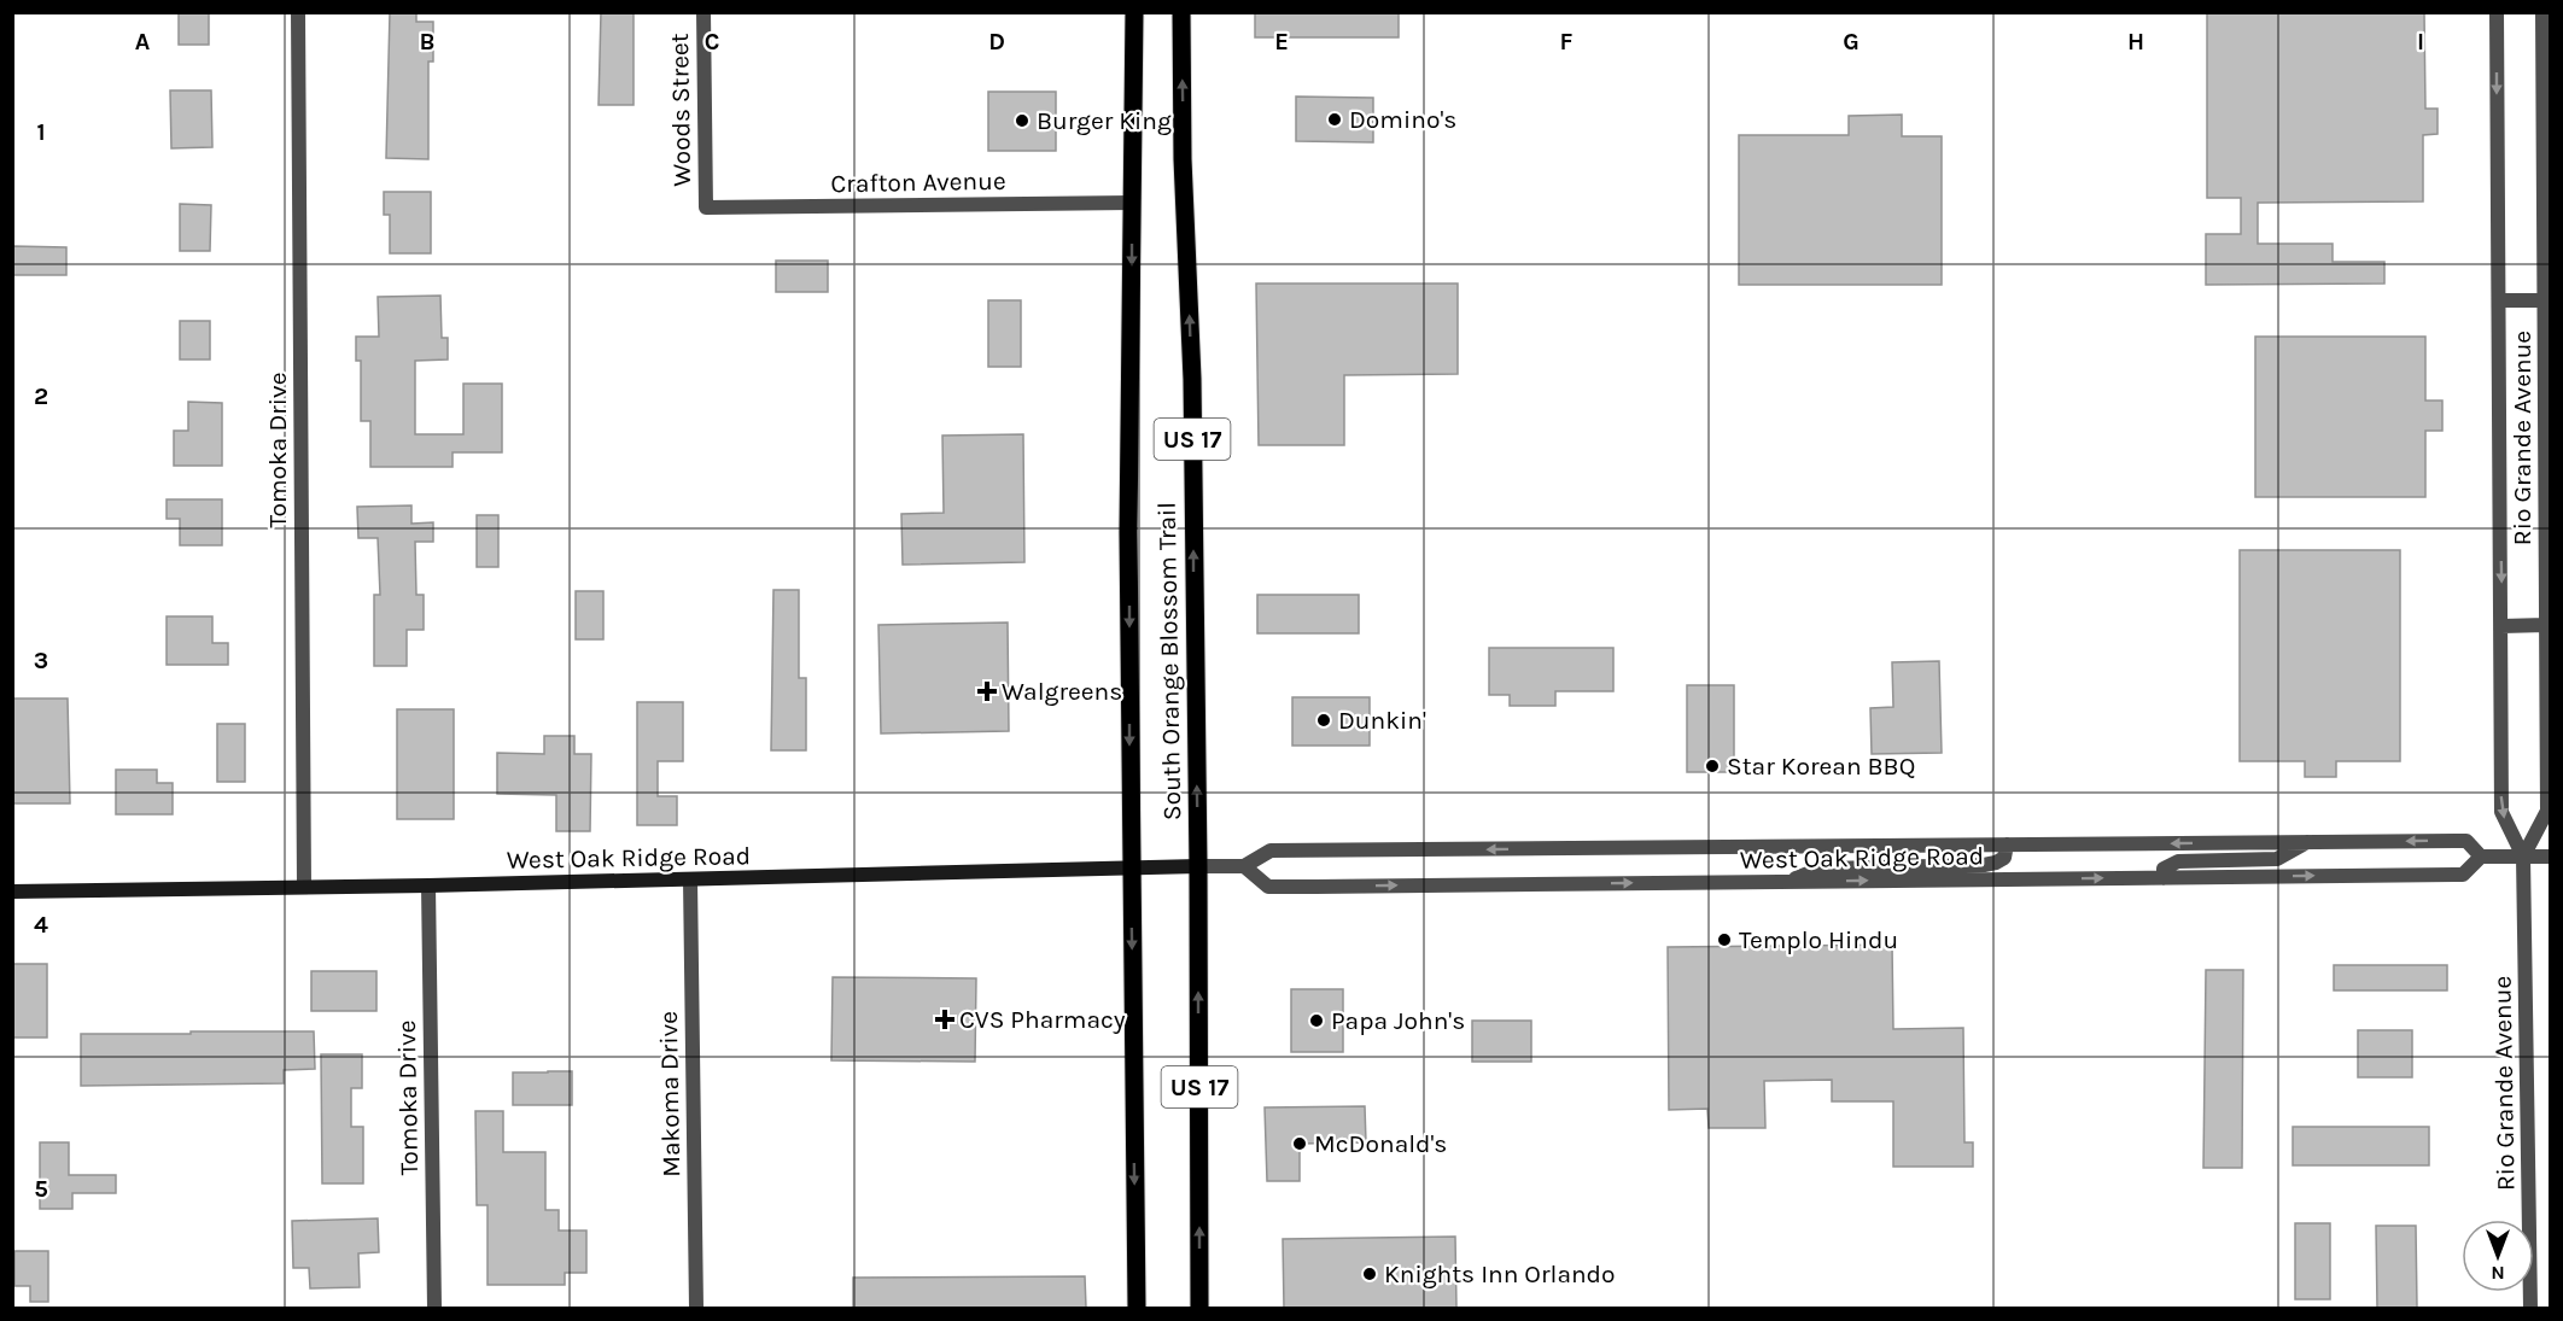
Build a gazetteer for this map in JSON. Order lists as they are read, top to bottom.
{
  "streets": {
    "main road": ["US 17", "South Orange Blossom Trail", "West Oak Ridge Road"],
    "street": [
      "Woods Street",
      "Crafton Avenue",
      "Rio Grande Avenue",
      "Tomoka Drive",
      "Makoma Drive"
    ]
  },
  "crossings": [
    ["Woods Street", "Crafton Avenue"],
    ["Crafton Avenue", "South Orange Blossom Trail"],
    ["Rio Grande Avenue", "West Oak Ridge Road"],
    ["Tomoka Drive", "West Oak Ridge Road"],
    ["South Orange Blossom Trail", "West Oak Ridge Road"],
    ["West Oak Ridge Road", "Makoma Drive"]
  ],
  "places": {
    "other": [
      "Domino's",
      "Burger King",
      "Dunkin'",
      "Star Korean BBQ",
      "Templo Hindu",
      "Papa John's",
      "McDonald's",
      "Knights Inn Orlando"
    ],
    "health": ["Walgreens", "CVS Pharmacy"]
  },
  "north": "bottom",
  "grid": {
    "columns": [
      "A",
      "B",
      "C",
      "D",
      "E",
      "F",
      "G",
      "H",
      "I"
    ],
    "rows": [
      "1",
      "2",
      "3",
      "4",
      "5"
    ]
  }
}
